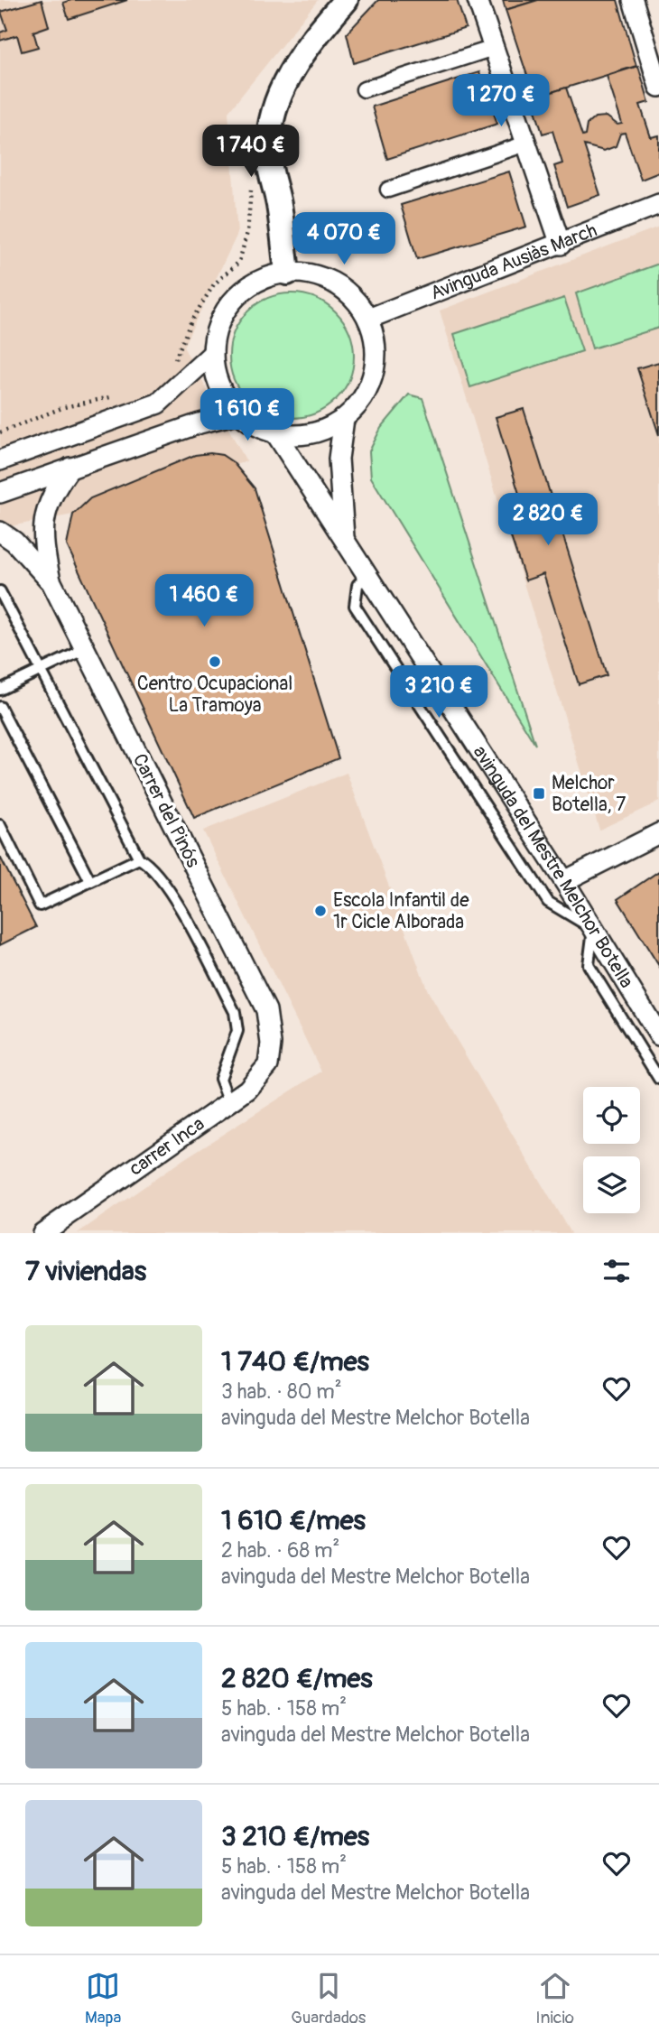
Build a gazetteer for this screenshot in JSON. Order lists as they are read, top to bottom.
{
  "streets": {
    "street": [
      "Avinguda Ausiàs March",
      "Carrer del Pinós",
      "avinguda del Mestre Melchor Botella",
      "carrer Inca"
    ]
  },
  "crossings": [
    ["Avinguda Ausiàs March", "avinguda del Mestre Melchor Botella"],
    ["Carrer del Pinós", "carrer Inca"]
  ],
  "places": {
    "other": ["Centro Ocupacional La Tramoya", "Escola Infantil de 1r Cicle Alborada"],
    "transit": ["Melchor Botella, 7"]
  },
  "page": {
    "price": [
      "1 270 €",
      "1 740 €",
      "4 070 €",
      "1 610 €",
      "2 820 €",
      "1 460 €",
      "3 210 €"
    ],
    "heading": "7 viviendas",
    "list": [
      {
        "name": "1 740 €/mes",
        "note": "3 hab. · 80 m² · avinguda del Mestre Melchor Botella"
      },
      {
        "name": "1 610 €/mes",
        "note": "2 hab. · 68 m² · avinguda del Mestre Melchor Botella"
      },
      {
        "name": "2 820 €/mes",
        "note": "5 hab. · 158 m² · avinguda del Mestre Melchor Botella"
      },
      {
        "name": "3 210 €/mes",
        "note": "5 hab. · 158 m² · avinguda del Mestre Melchor Botella"
      }
    ],
    "tabs": ["Mapa", "Guardados", "Inicio"]
  }
}
